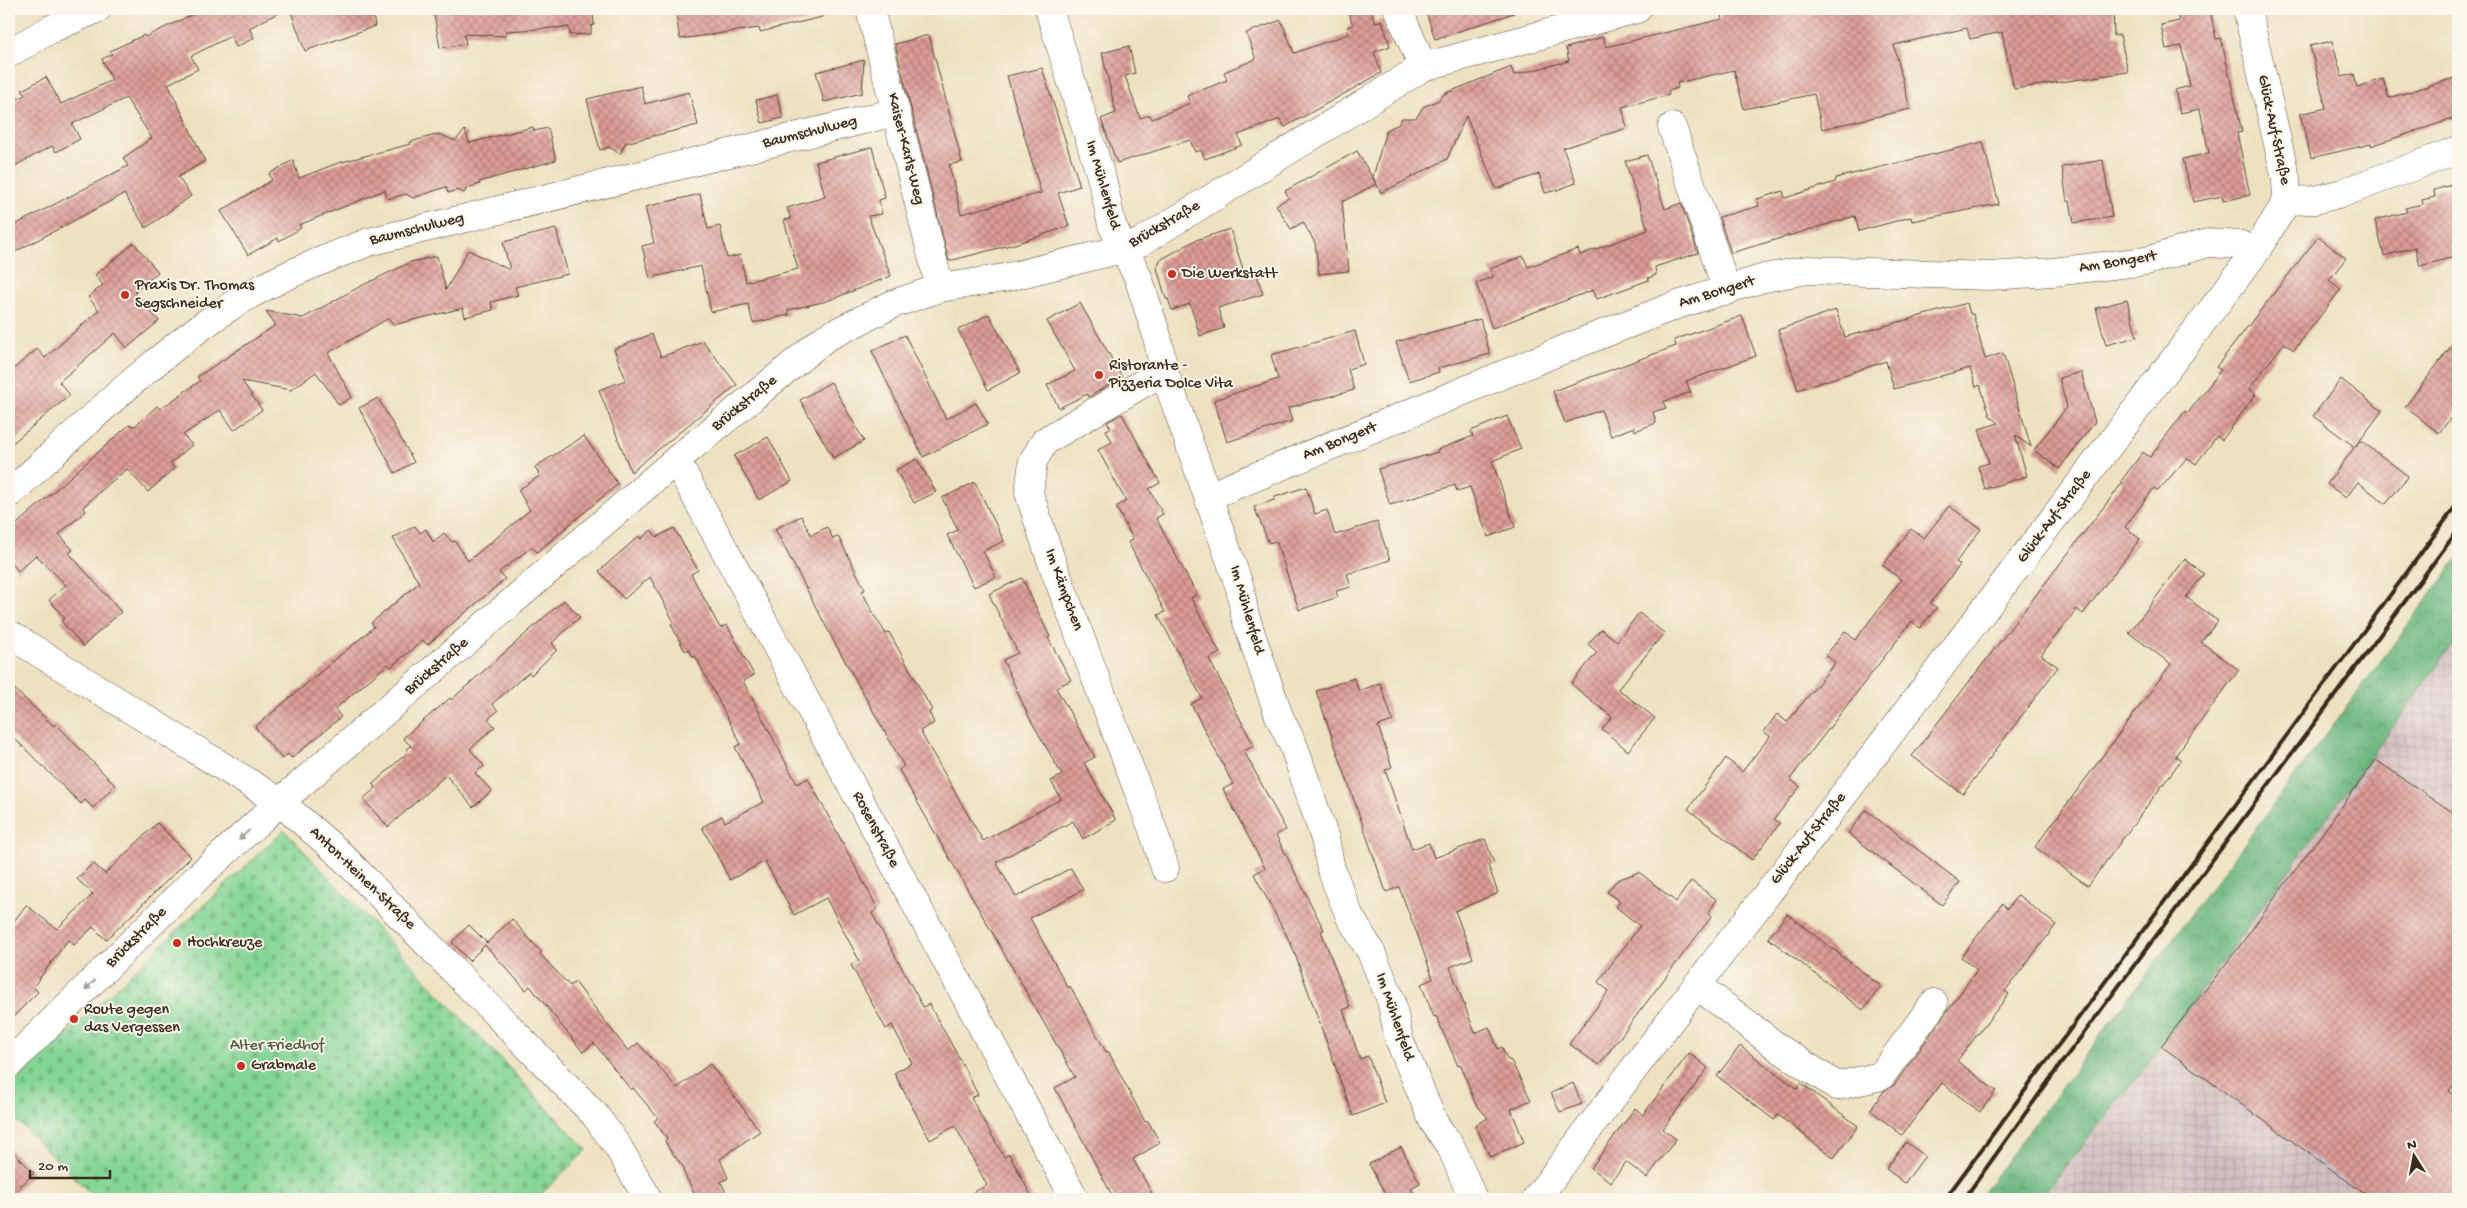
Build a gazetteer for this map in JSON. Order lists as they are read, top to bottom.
{
  "streets": {
    "street": [
      "Glück-Auf-Straße",
      "Baumschulweg",
      "Kaiser-Karls-Weg",
      "Im Mühlenfeld",
      "Brückstraße",
      "Am Bongert",
      "Im Kämpchen",
      "Rosenstraße",
      "Anton-Heinen-Straße"
    ]
  },
  "crossings": [
    ["Glück-Auf-Straße", "Am Bongert"],
    ["Baumschulweg", "Kaiser-Karls-Weg"],
    ["Kaiser-Karls-Weg", "Brückstraße"],
    ["Im Mühlenfeld", "Brückstraße"],
    ["Im Mühlenfeld", "Am Bongert"],
    ["Im Mühlenfeld", "Im Kämpchen"],
    ["Brückstraße", "Rosenstraße"],
    ["Brückstraße", "Anton-Heinen-Straße"]
  ],
  "parks": ["Alter Friedhof"],
  "places": [
    "Die Werkstatt",
    "Praxis Dr. Thomas Segschneider",
    "Ristorante - Pizzeria Dolce Vita",
    "Hochkreuze",
    "Route gegen das Vergessen",
    "Grabmale"
  ],
  "scale_bar": "20 m",
  "north": "top"
}
